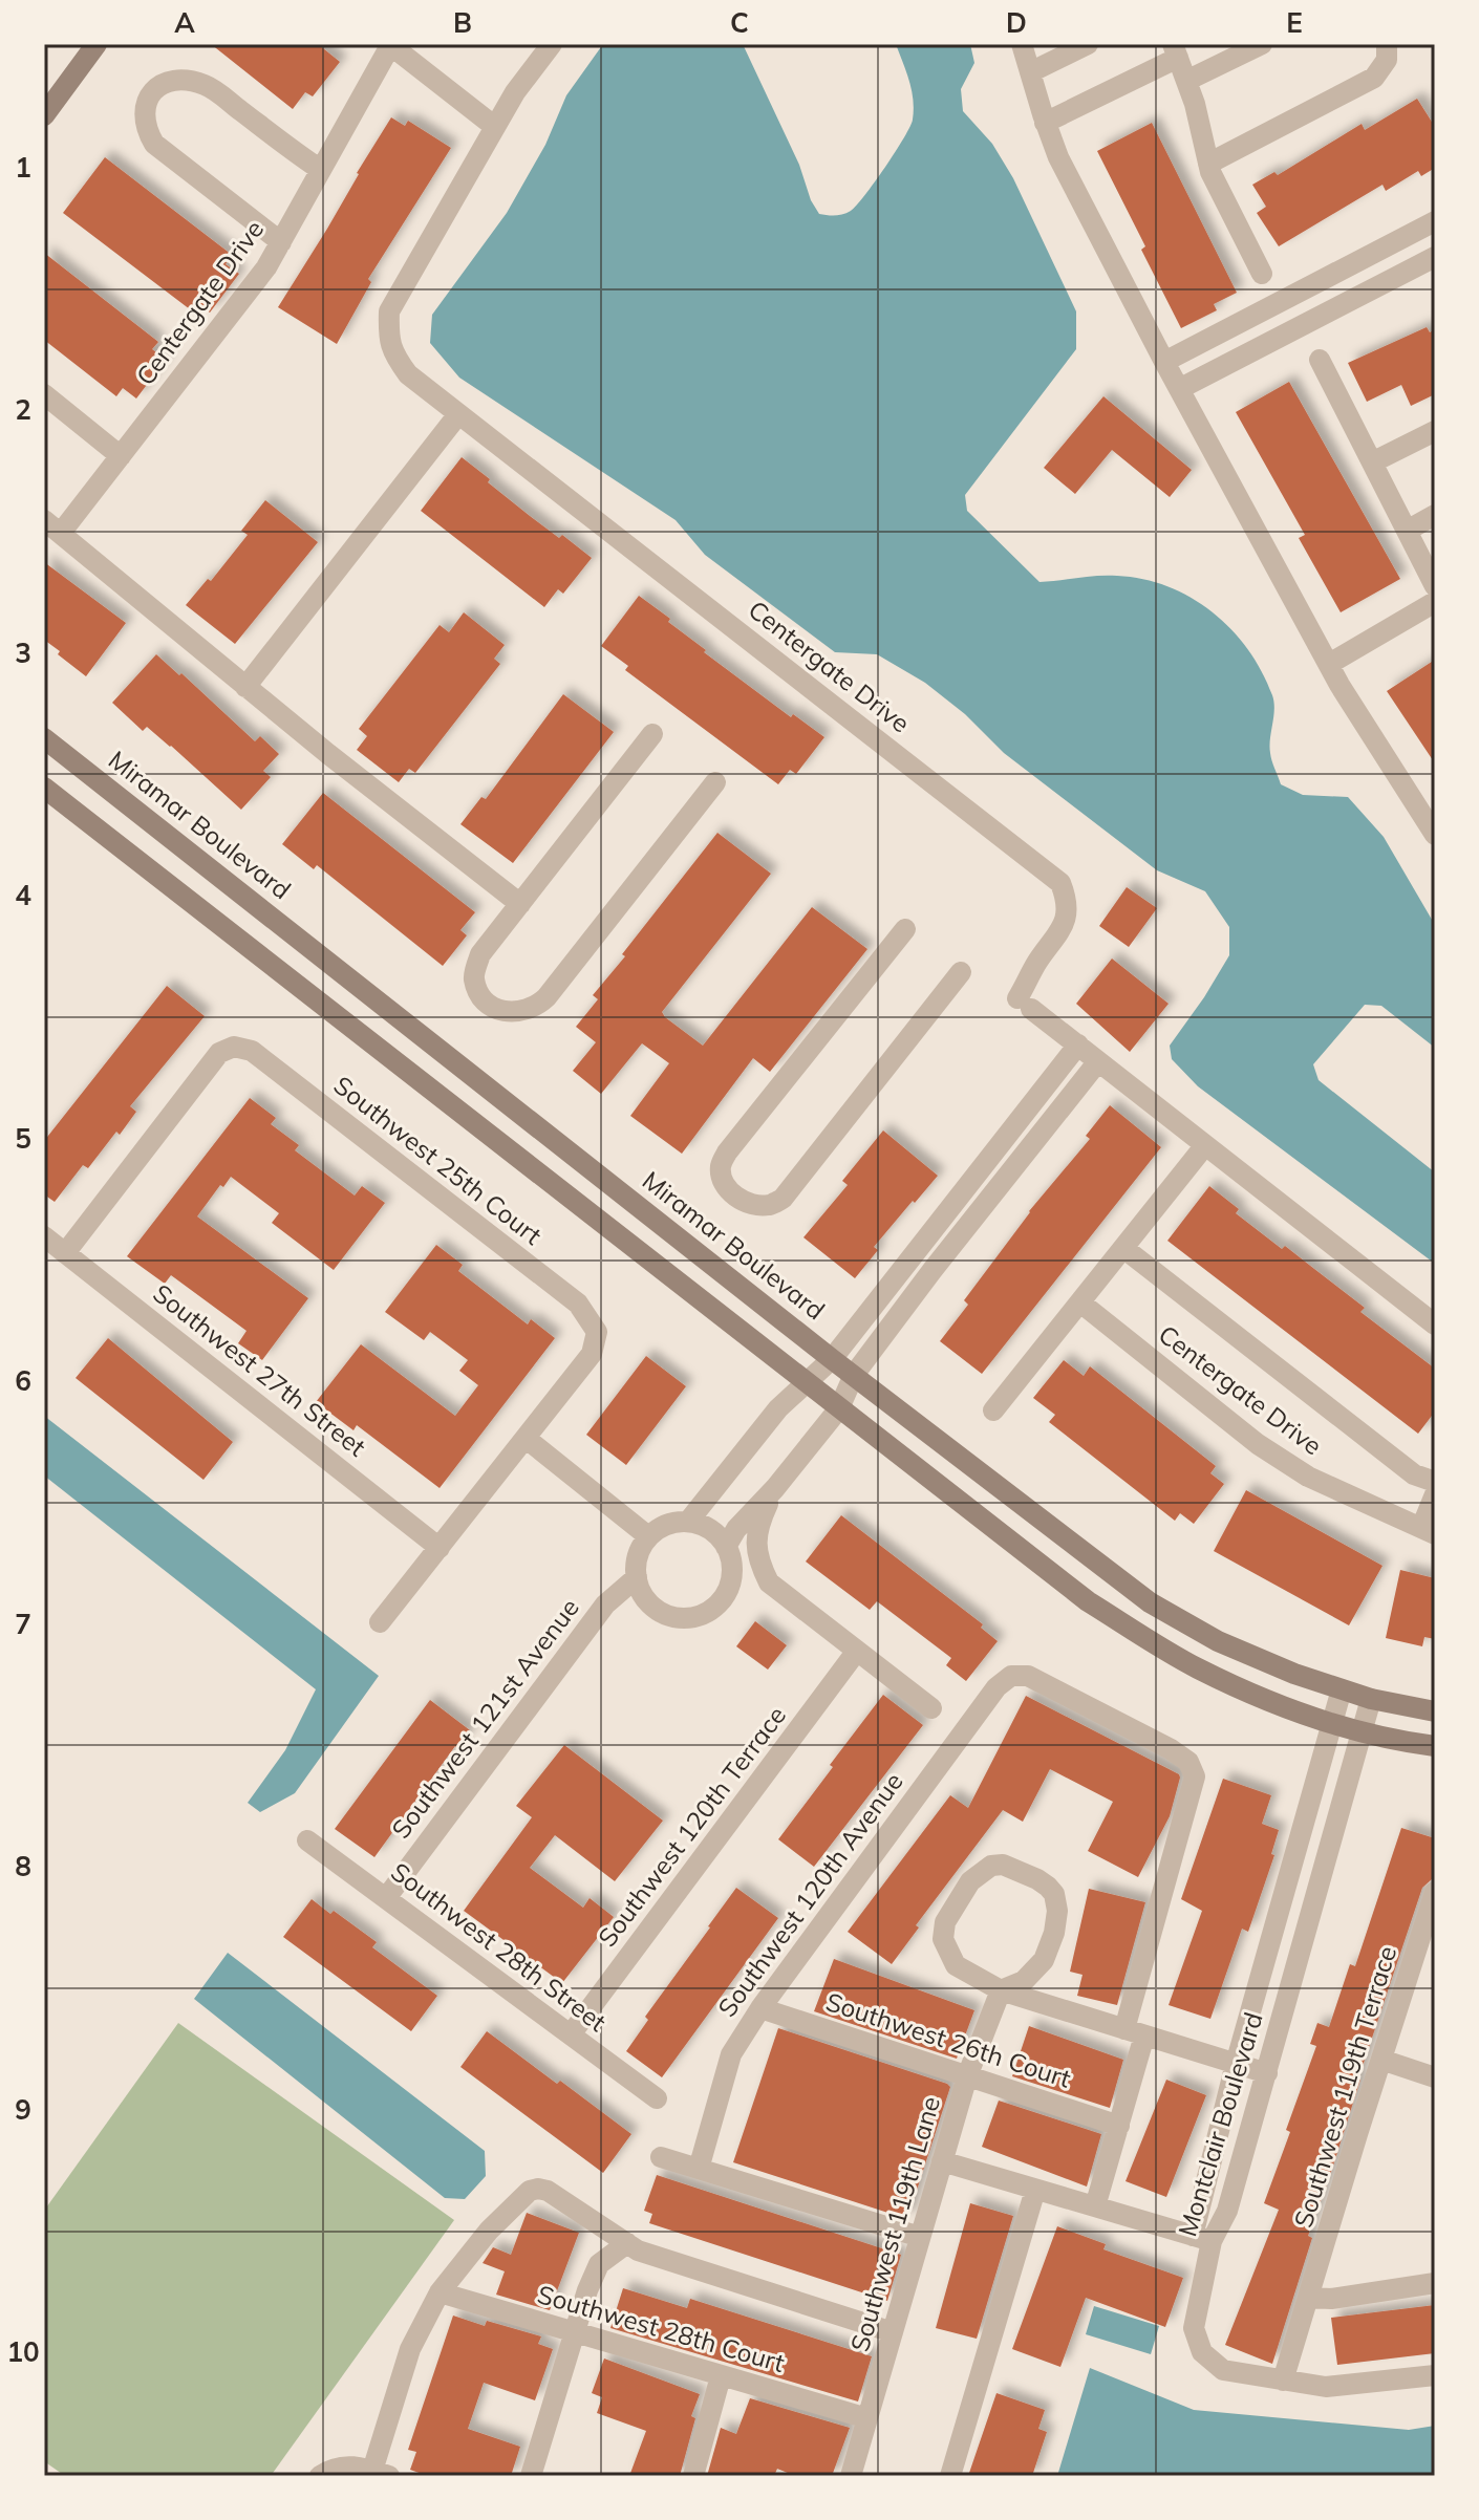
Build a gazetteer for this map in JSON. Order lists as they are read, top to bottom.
{
  "streets": {
    "street": [
      "Centergate Drive",
      "Miramar Boulevard",
      "Southwest 25th Court",
      "Southwest 27th Street",
      "Southwest 121st Avenue",
      "Southwest 120th Terrace",
      "Southwest 120th Avenue",
      "Southwest 28th Street",
      "Southwest 26th Court",
      "Southwest 119th Terrace",
      "Montclair Boulevard",
      "Southwest 119th Lane",
      "Southwest 28th Court"
    ]
  },
  "crossings": [
    ["Miramar Boulevard", "Montclair Boulevard"],
    ["Southwest 25th Court", "Southwest 27th Street"],
    ["Southwest 121st Avenue", "Southwest 28th Street"],
    ["Southwest 120th Terrace", "Southwest 28th Street"],
    ["Southwest 120th Avenue", "Southwest 26th Court"],
    ["Southwest 26th Court", "Southwest 119th Lane"],
    ["Southwest 119th Terrace", "Montclair Boulevard"],
    ["Southwest 119th Lane", "Southwest 28th Court"]
  ],
  "grid": {
    "columns": [
      "A",
      "B",
      "C",
      "D",
      "E"
    ],
    "rows": [
      "1",
      "2",
      "3",
      "4",
      "5",
      "6",
      "7",
      "8",
      "9",
      "10"
    ]
  }
}
